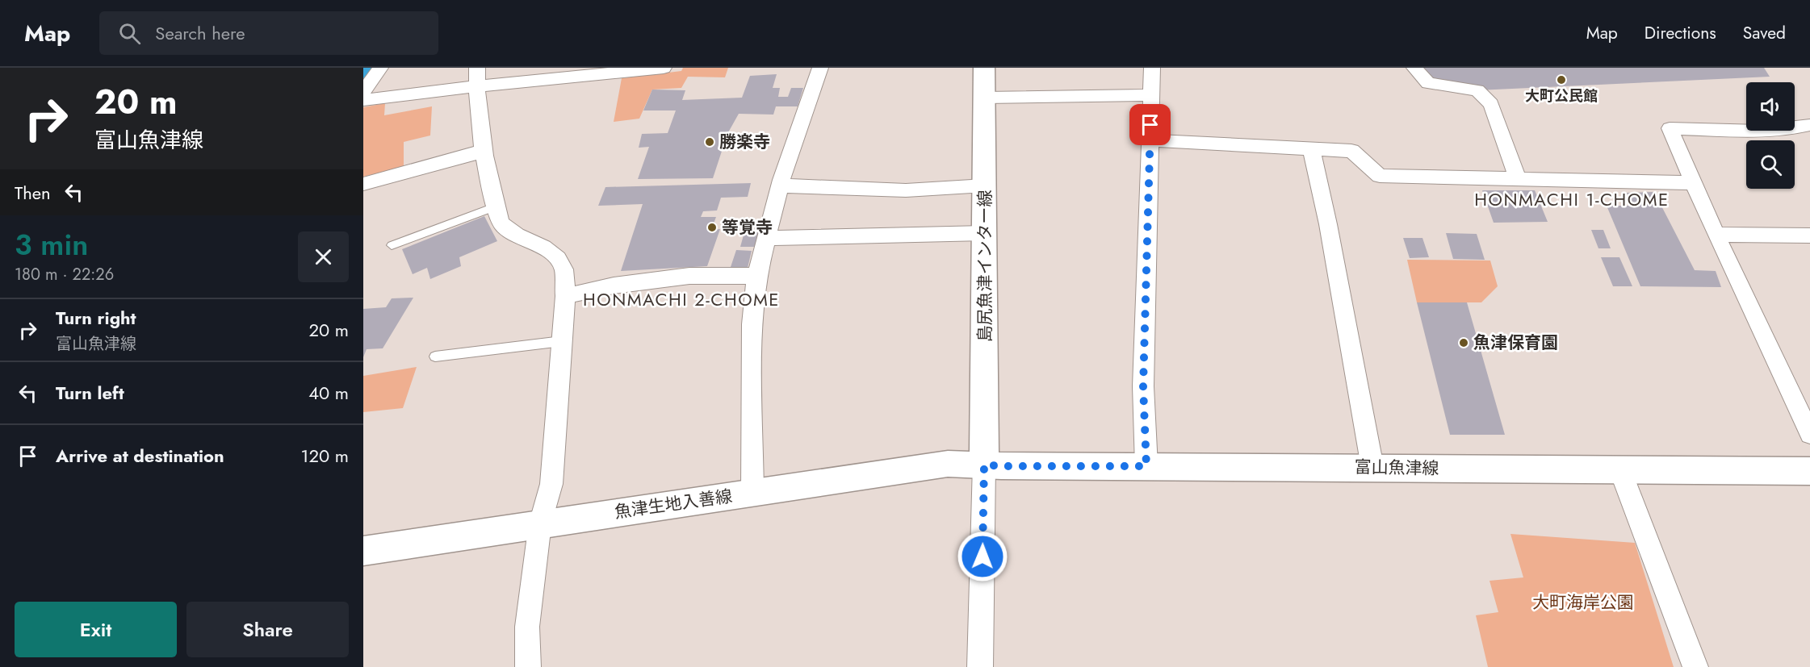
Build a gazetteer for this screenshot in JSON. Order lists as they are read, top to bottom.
{
  "streets": {
    "main road": ["島尻魚津インター線", "富山魚津線", "魚津生地入善線"]
  },
  "crossings": [
    ["島尻魚津インター線", "富山魚津線"],
    ["島尻魚津インター線", "魚津生地入善線"],
    ["富山魚津線", "魚津生地入善線"]
  ],
  "districts": ["HONMACHI 1-CHOME", "HONMACHI 2-CHOME"],
  "parks": ["大町海岸公園"],
  "places": [
    "大町公民館",
    "勝楽寺",
    "等覚寺",
    "魚津保育園"
  ],
  "page": {
    "header": "Map",
    "search": "Search here",
    "nav": ["Map", "Directions", "Saved"],
    "turn": ["20 m", "富山魚津線"],
    "then": "Then",
    "heading": ["3 min", "180 m · 22:26"],
    "list": [
      {
        "name": "Turn right",
        "note": "富山魚津線",
        "value": "20 m"
      },
      {
        "name": "Turn left",
        "value": "40 m"
      },
      {
        "name": "Arrive at destination",
        "value": "120 m"
      }
    ],
    "buttons": ["Exit", "Share"]
  }
}
